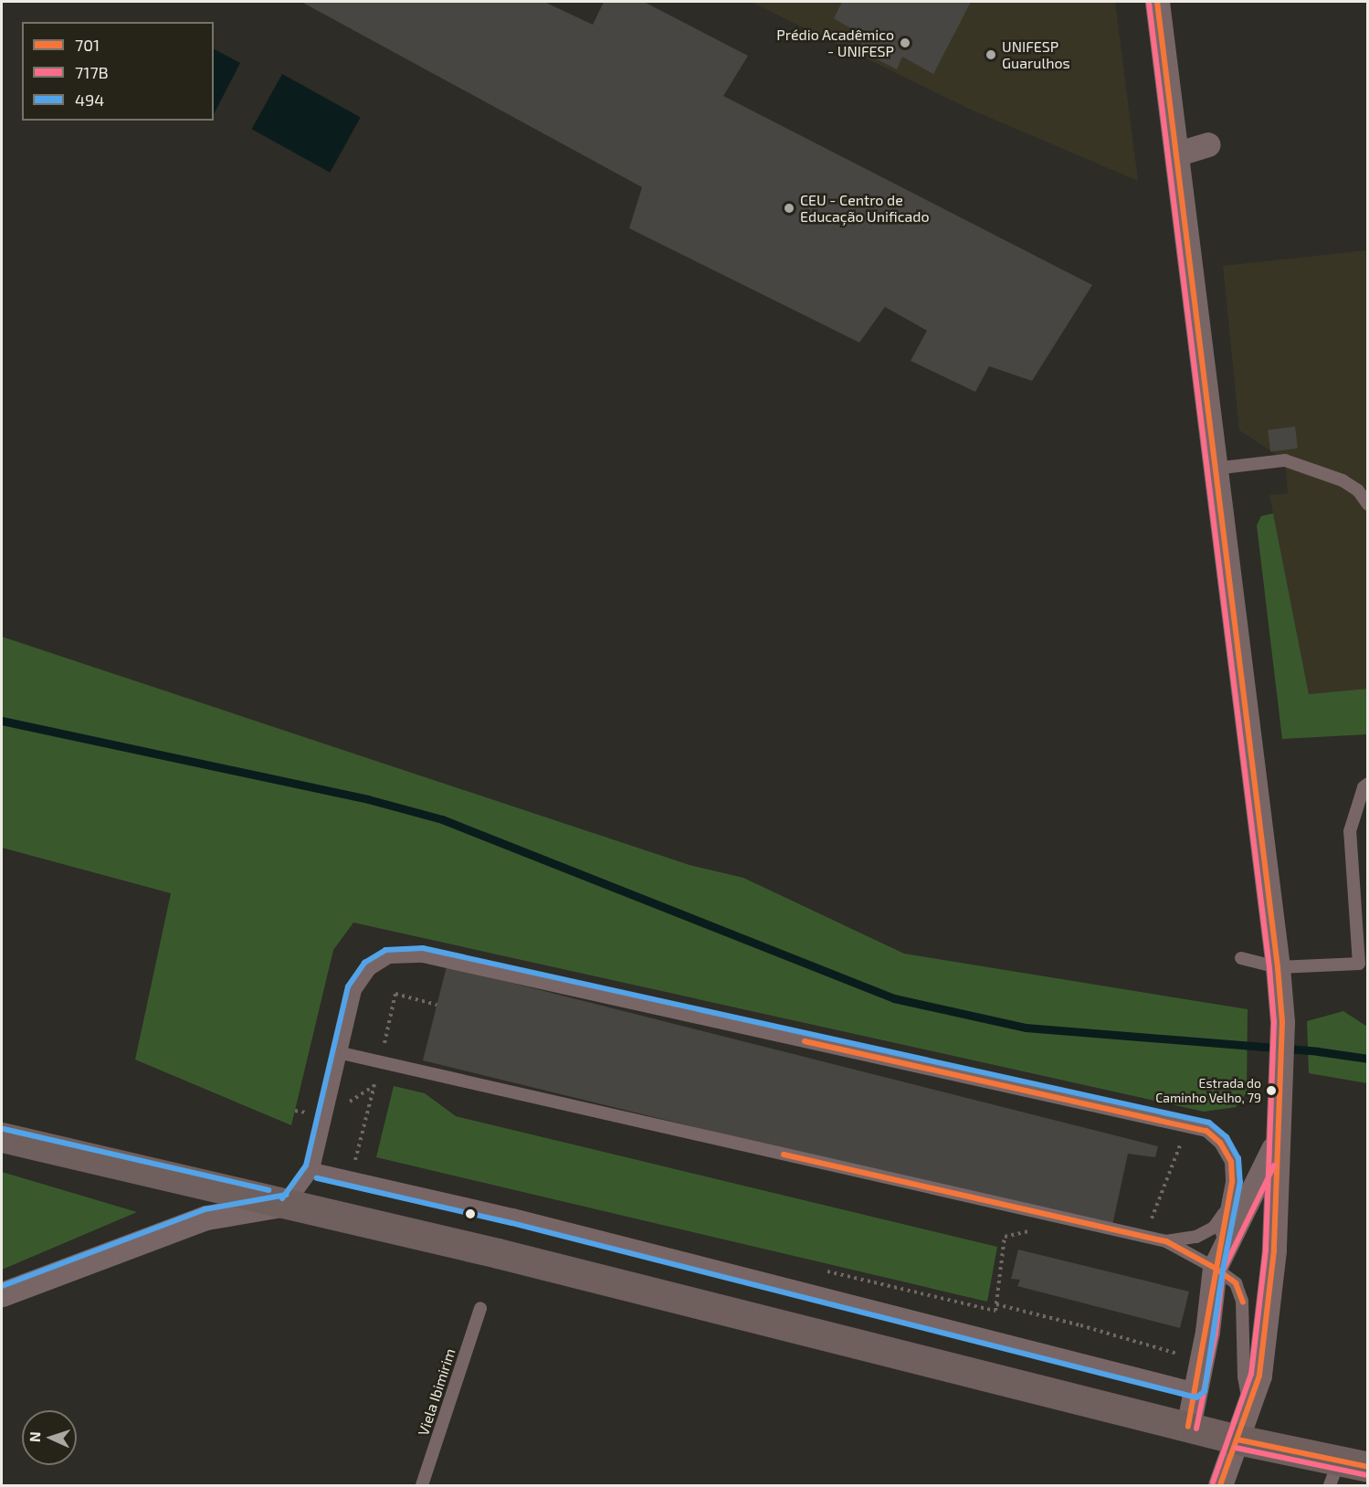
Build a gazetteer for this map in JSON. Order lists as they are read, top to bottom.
{
  "streets": {
    "lane": ["Viela Ibimirim"]
  },
  "places": [
    "Prédio Acadêmico - UNIFESP",
    "UNIFESP Guarulhos",
    "CEU - Centro de Educação Unificado",
    "Estrada do Caminho Velho, 79"
  ],
  "lines": ["transit line 701", "transit line 717B", "transit line 494"],
  "legend": ["701", "717B", "494"],
  "north": "left"
}
